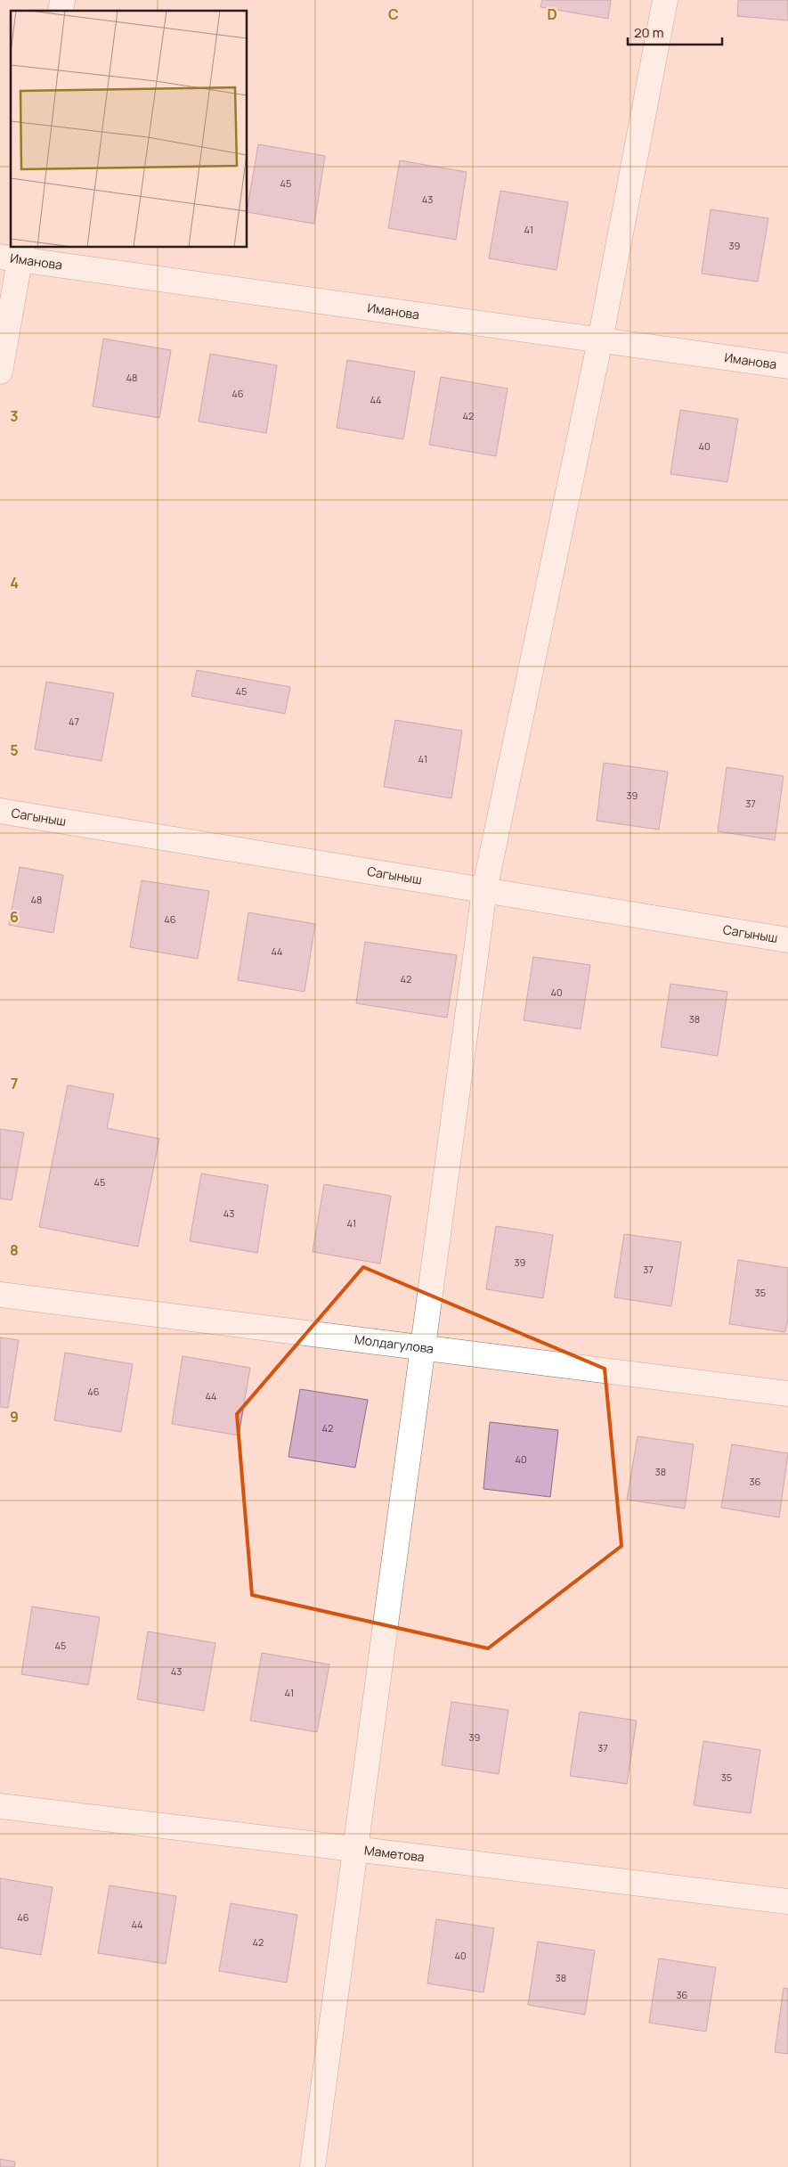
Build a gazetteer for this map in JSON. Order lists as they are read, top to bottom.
{
  "streets": {
    "street": [
      "Иманова",
      "Сагыныш",
      "Молдагулова",
      "Маметова"
    ]
  },
  "house_numbers": [
    "45",
    "43",
    "41",
    "39",
    "48",
    "46",
    "44",
    "42",
    "40",
    "45",
    "47",
    "41",
    "39",
    "37",
    "48",
    "46",
    "44",
    "42",
    "40",
    "38",
    "45",
    "43",
    "41",
    "39",
    "37",
    "35",
    "46",
    "44",
    "42",
    "40",
    "38",
    "36",
    "45",
    "43",
    "41",
    "39",
    "37",
    "35",
    "46",
    "44",
    "42",
    "40",
    "38",
    "36"
  ],
  "scale_bar": "20 m",
  "grid": {
    "columns": ["C", "D"],
    "rows": [
      "3",
      "4",
      "5",
      "6",
      "7",
      "8",
      "9"
    ]
  }
}
